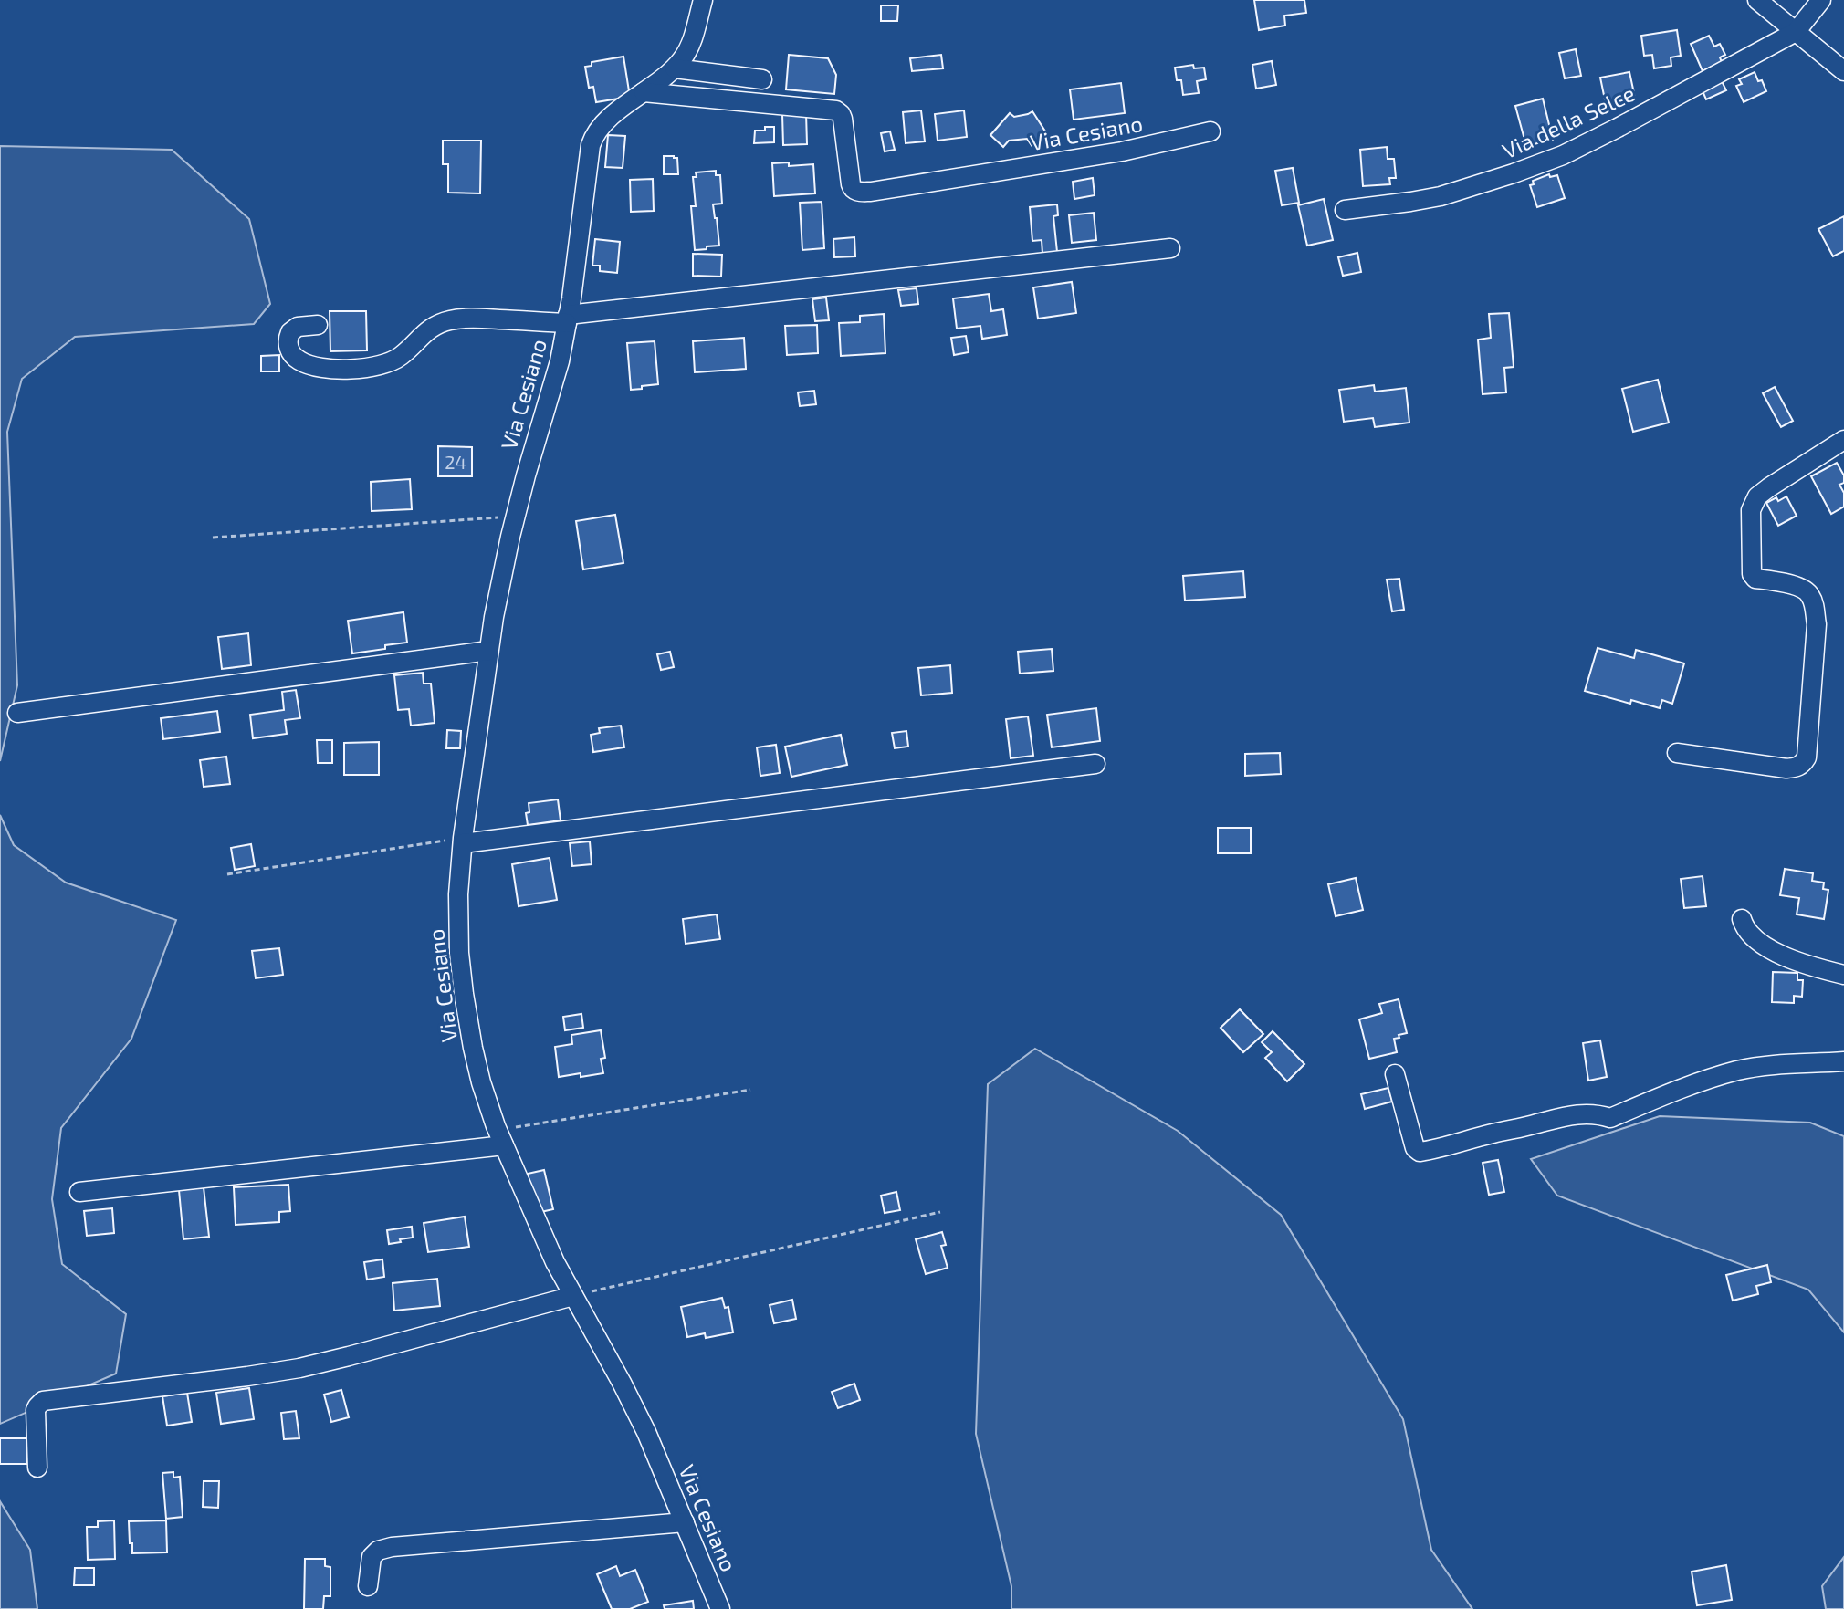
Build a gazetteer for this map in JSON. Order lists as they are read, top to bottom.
{
  "streets": {
    "street": ["Via della Selce", "Via Cesiano"]
  },
  "house_numbers": ["24"]
}
